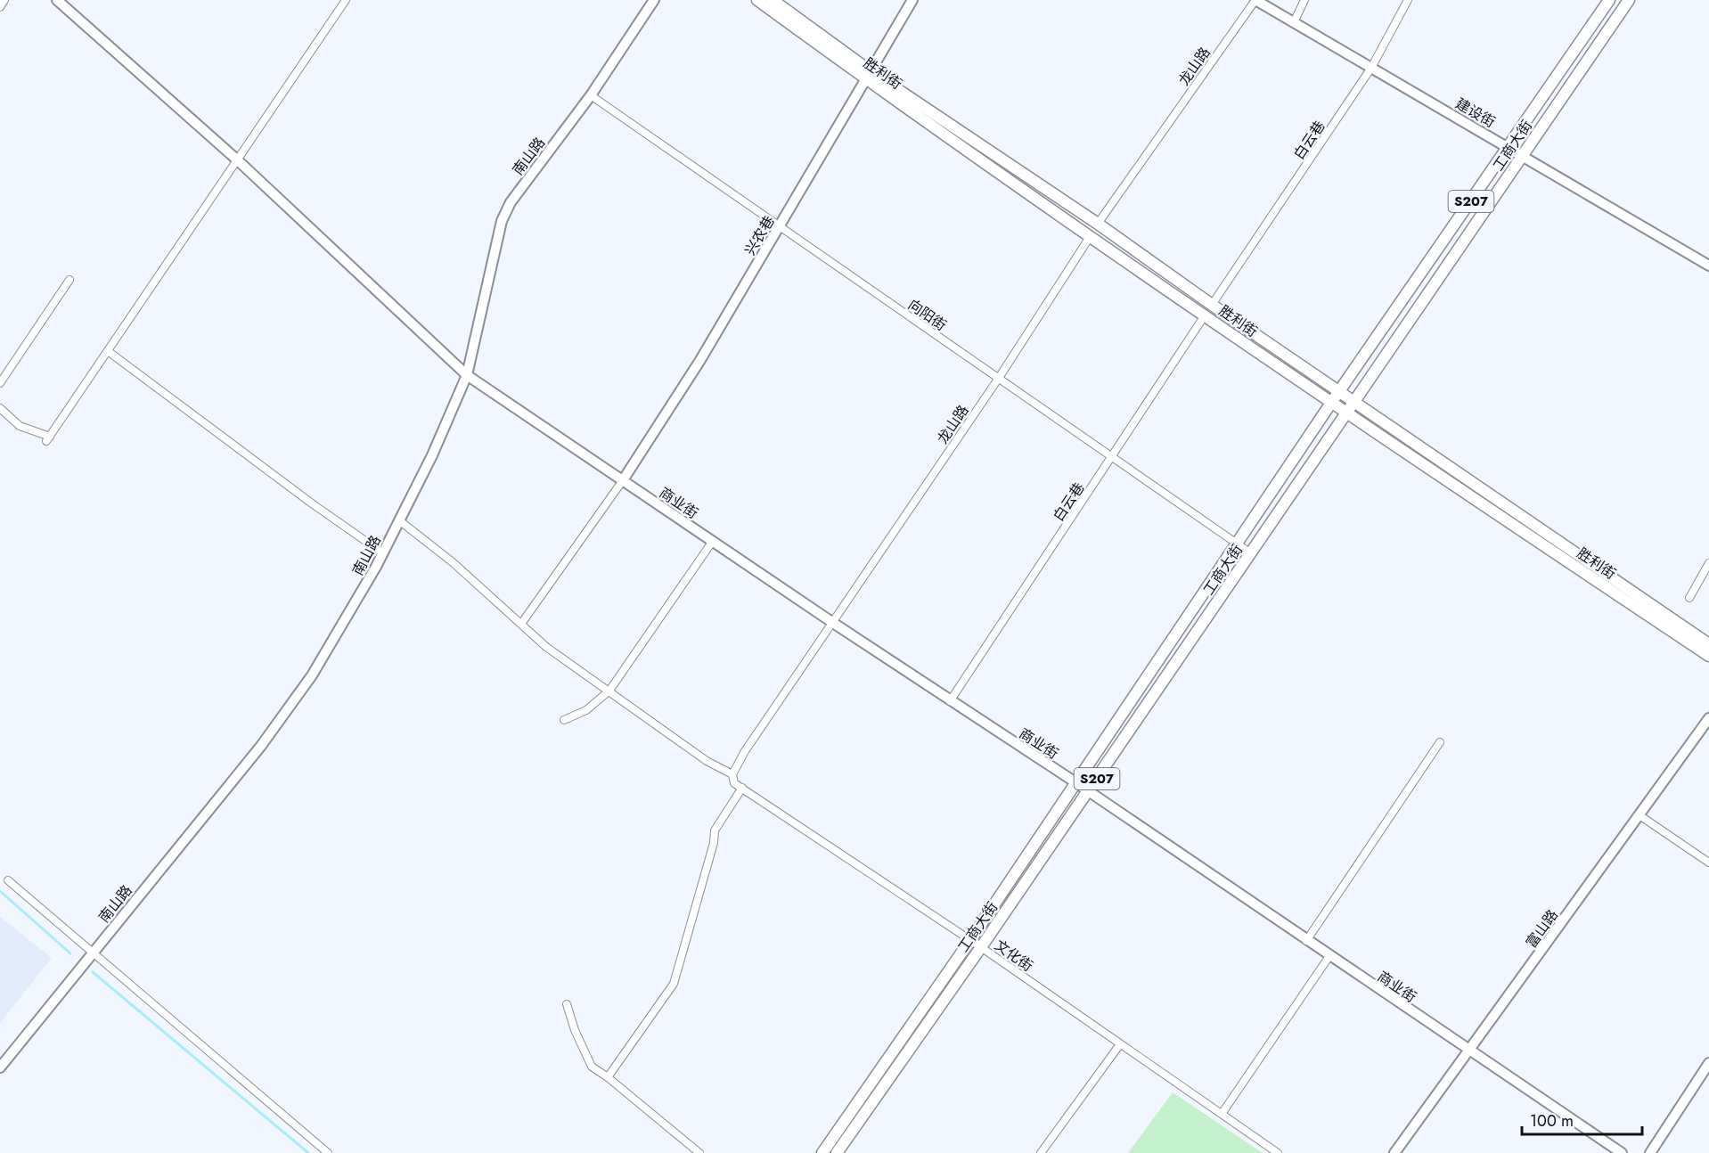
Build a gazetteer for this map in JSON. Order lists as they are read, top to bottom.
{
  "streets": {
    "main road": ["胜利街", "工商大街", "S207"],
    "street": [
      "龙山路",
      "建设街",
      "白云巷",
      "南山路",
      "兴农巷",
      "向阳街",
      "商业街",
      "富山路",
      "文化街"
    ]
  },
  "crossings": [
    ["龙山路", "胜利街"],
    ["龙山路", "建设街"],
    ["龙山路", "向阳街"],
    ["龙山路", "商业街"],
    ["龙山路", "文化街"],
    ["胜利街", "白云巷"],
    ["胜利街", "工商大街"],
    ["胜利街", "兴农巷"],
    ["建设街", "白云巷"],
    ["建设街", "工商大街"],
    ["白云巷", "向阳街"],
    ["白云巷", "商业街"],
    ["工商大街", "向阳街"],
    ["工商大街", "商业街"],
    ["工商大街", "文化街"],
    ["南山路", "向阳街"],
    ["南山路", "商业街"],
    ["兴农巷", "向阳街"],
    ["兴农巷", "商业街"],
    ["商业街", "富山路"]
  ],
  "scale_bar": "100 m"
}
